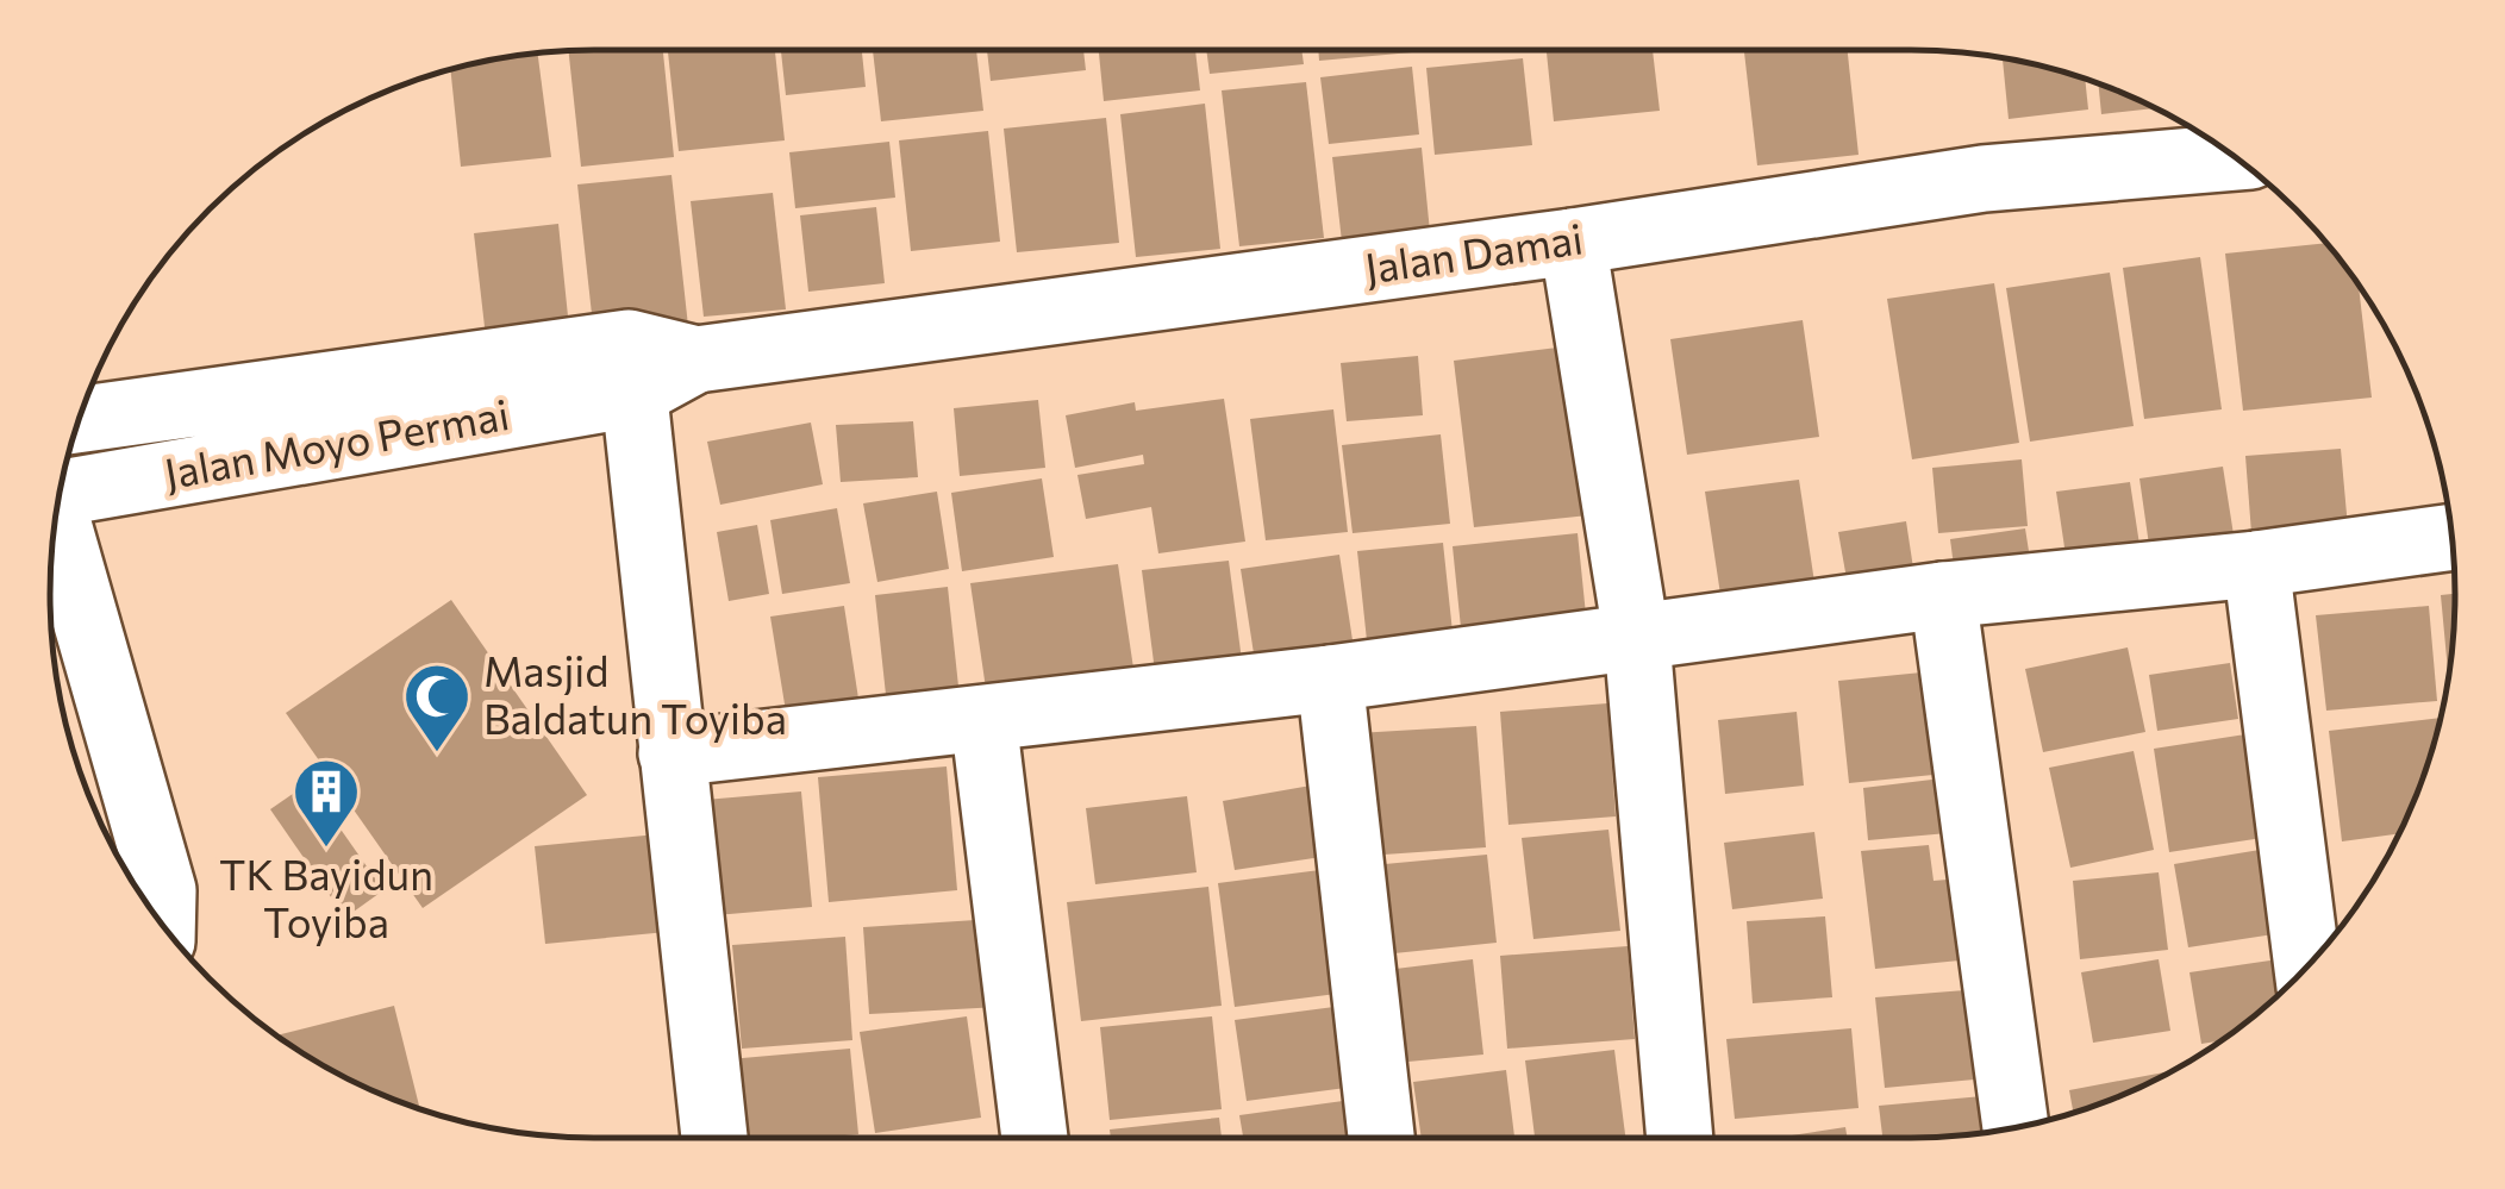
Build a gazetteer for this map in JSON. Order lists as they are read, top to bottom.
{
  "streets": {
    "street": ["Jalan Damai", "Jalan Moyo Permai"]
  },
  "crossings": [
    ["Jalan Damai", "Jalan Moyo Permai"]
  ],
  "places": {
    "mosque": ["Masjid Baldatun Toyiba"],
    "building": ["TK Bayidun Toyiba"]
  }
}
